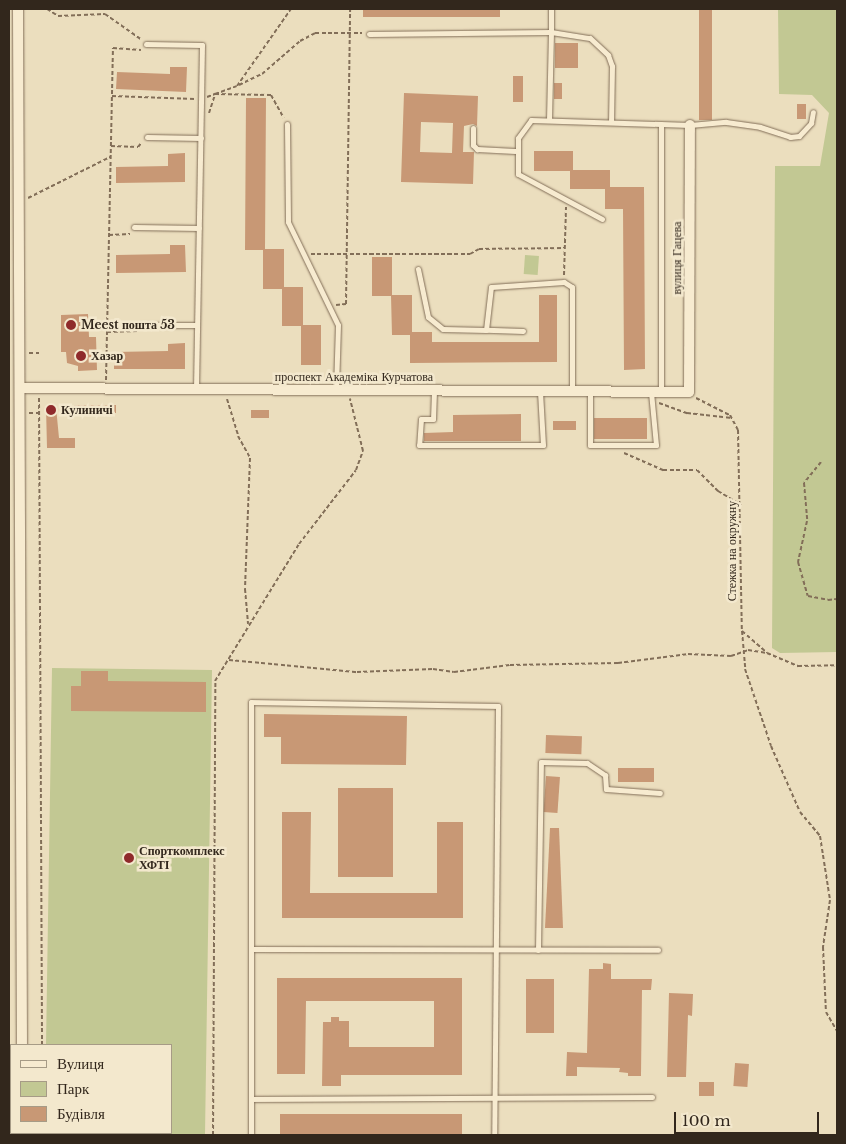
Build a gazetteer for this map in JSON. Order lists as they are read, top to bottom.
{
  "streets": {
    "street": ["вулиця Гацева", "проспект Академіка Курчатова"],
    "path": ["Стежка на окружну"]
  },
  "crossings": [
    ["вулиця Гацева", "проспект Академіка Курчатова"]
  ],
  "places": [
    "Meest пошта 53",
    "Хазар",
    "Кулиничі",
    "Спорткомплекс ХФТІ"
  ],
  "legend": ["Вулиця", "Парк", "Будівля"],
  "scale_bar": "100 m"
}
